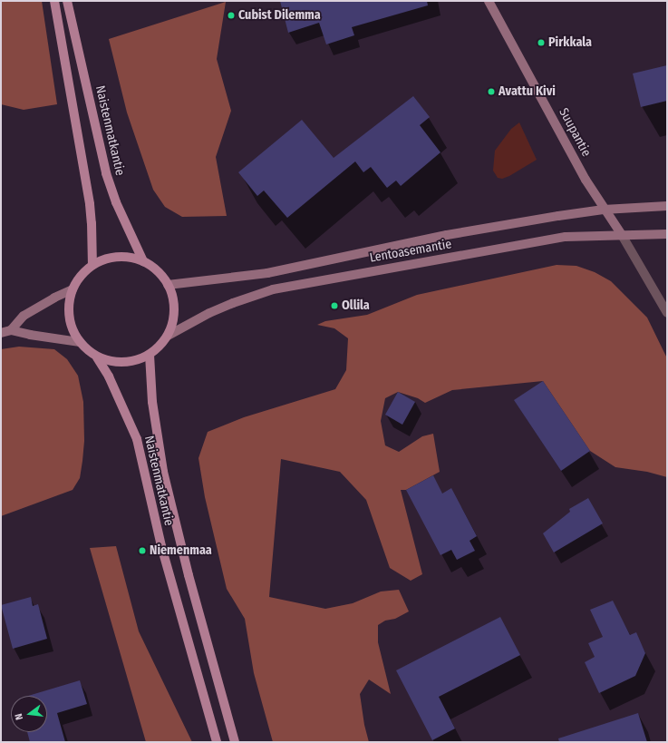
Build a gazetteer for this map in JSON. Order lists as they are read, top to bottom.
{
  "streets": {
    "main road": ["Naistenmatkantie", "Suupantie", "Lentoasemantie"]
  },
  "crossings": [
    ["Naistenmatkantie", "Lentoasemantie"],
    ["Suupantie", "Lentoasemantie"]
  ],
  "places": [
    "Cubist Dilemma",
    "Pirkkala",
    "Avattu Kivi",
    "Ollila",
    "Niemenmaa"
  ],
  "north": "left"
}
